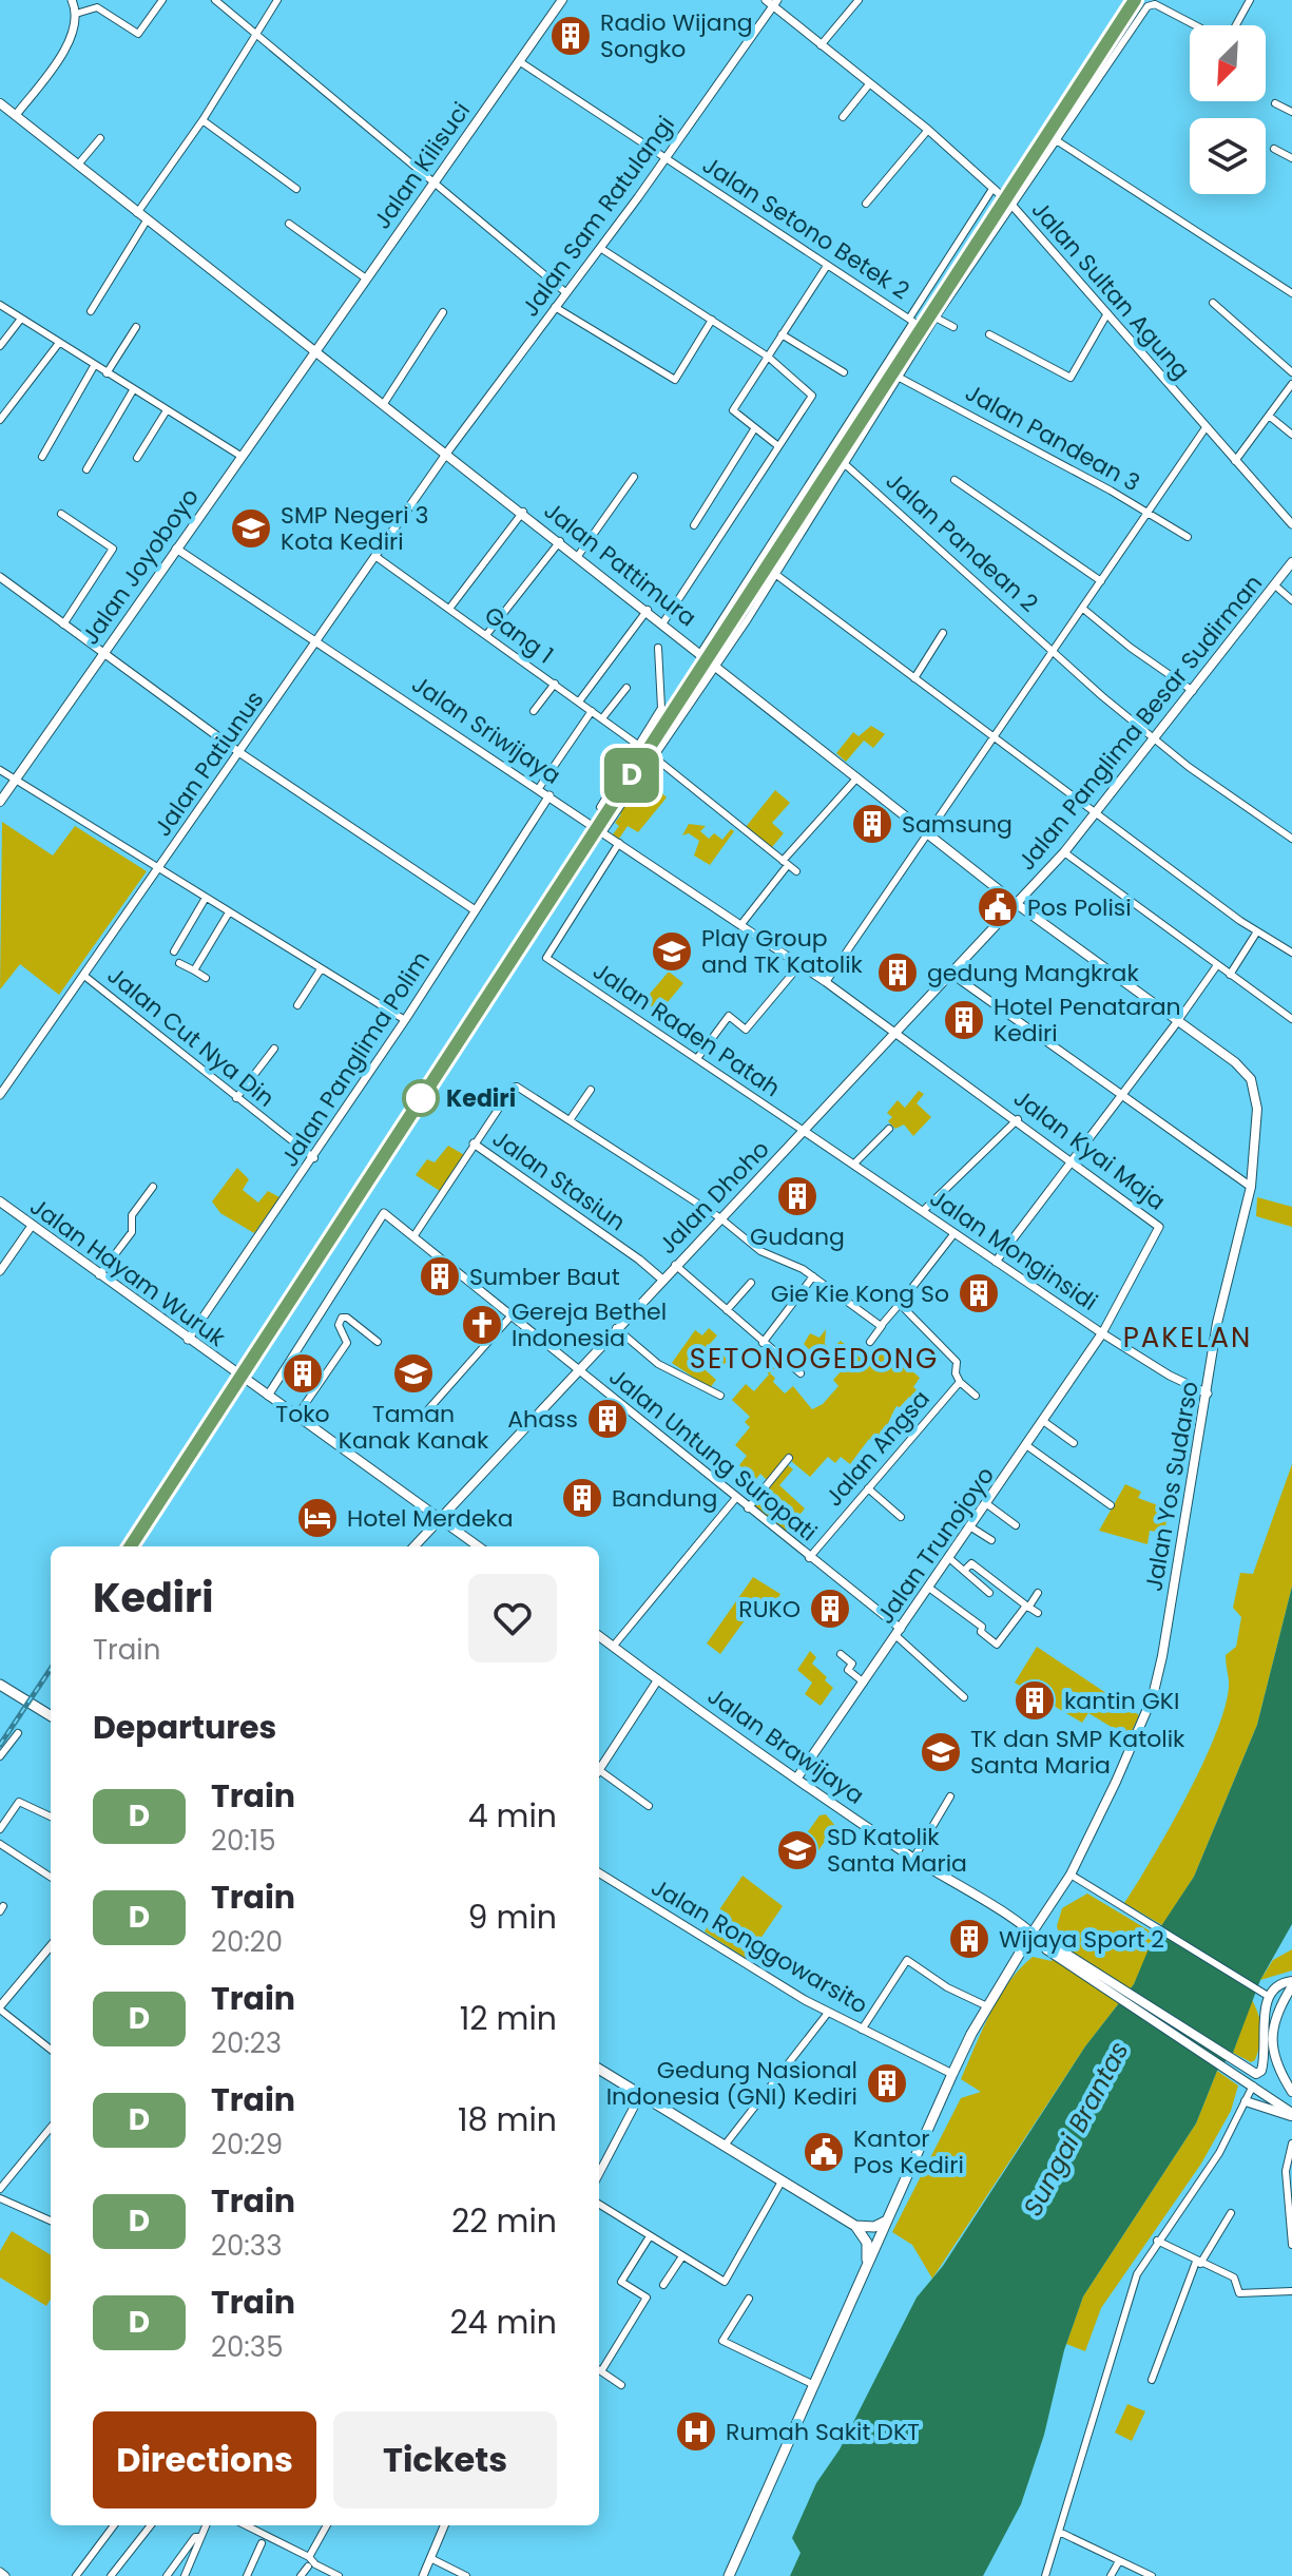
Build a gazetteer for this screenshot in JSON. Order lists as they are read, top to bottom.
{
  "streets": {
    "main road": [
      "Jalan Kilisuci",
      "Jalan Pattimura",
      "Jalan Joyoboyo",
      "Jalan Panglima Besar Sudirman",
      "Jalan Dhoho",
      "Jalan Hayam Wuruk",
      "Jalan Yos Sudarso",
      "Jalan Trunojoyo",
      "Jalan Brawijaya"
    ],
    "street": [
      "Jalan Sam Ratulangi",
      "Jalan Setono Betek 2",
      "Jalan Sultan Agung",
      "Jalan Pandean 3",
      "Jalan Pandean 2",
      "Gang 1",
      "Jalan Sriwijaya",
      "Jalan Patiunus",
      "Jalan Raden Patah",
      "Jalan Cut Nya Din",
      "Jalan Panglima Polim",
      "Jalan Kyai Maja",
      "Jalan Stasiun",
      "Jalan Monginsidi",
      "Jalan Angsa",
      "Jalan Untung Suropati",
      "Jalan Ronggowarsito"
    ]
  },
  "crossings": [
    ["Jalan Kilisuci", "Jalan Setono Betek 2"],
    ["Jalan Kilisuci", "Jalan Pattimura"],
    ["Jalan Kilisuci", "Jalan Joyoboyo"],
    ["Jalan Sam Ratulangi", "Jalan Setono Betek 2"],
    ["Jalan Sam Ratulangi", "Jalan Sultan Agung"],
    ["Jalan Sam Ratulangi", "Jalan Pattimura"],
    ["Jalan Sam Ratulangi", "Jalan Patiunus"],
    ["Jalan Setono Betek 2", "Jalan Pattimura"],
    ["Jalan Pandean 2", "Jalan Panglima Besar Sudirman"],
    ["Jalan Pattimura", "Jalan Joyoboyo"],
    ["Jalan Pattimura", "Jalan Panglima Besar Sudirman"],
    ["Jalan Pattimura", "Jalan Patiunus"],
    ["Jalan Pattimura", "Jalan Dhoho"],
    ["Jalan Pattimura", "Jalan Yos Sudarso"],
    ["Jalan Joyoboyo", "Jalan Sriwijaya"],
    ["Gang 1", "Jalan Patiunus"],
    ["Jalan Panglima Besar Sudirman", "Jalan Dhoho"],
    ["Jalan Panglima Besar Sudirman", "Jalan Yos Sudarso"],
    ["Jalan Sriwijaya", "Jalan Patiunus"],
    ["Jalan Sriwijaya", "Jalan Raden Patah"],
    ["Jalan Sriwijaya", "Jalan Panglima Polim"],
    ["Jalan Sriwijaya", "Jalan Kyai Maja"],
    ["Jalan Sriwijaya", "Jalan Dhoho"],
    ["Jalan Patiunus", "Jalan Cut Nya Din"],
    ["Jalan Raden Patah", "Jalan Dhoho"],
    ["Jalan Raden Patah", "Jalan Monginsidi"],
    ["Jalan Cut Nya Din", "Jalan Panglima Polim"],
    ["Jalan Panglima Polim", "Jalan Hayam Wuruk"],
    ["Jalan Kyai Maja", "Jalan Dhoho"],
    ["Jalan Kyai Maja", "Jalan Monginsidi"],
    ["Jalan Kyai Maja", "Jalan Trunojoyo"],
    ["Jalan Stasiun", "Jalan Dhoho"],
    ["Jalan Dhoho", "Jalan Monginsidi"],
    ["Jalan Dhoho", "Jalan Hayam Wuruk"],
    ["Jalan Dhoho", "Jalan Untung Suropati"],
    ["Jalan Dhoho", "Jalan Yos Sudarso"],
    ["Jalan Monginsidi", "Jalan Yos Sudarso"],
    ["Jalan Monginsidi", "Jalan Trunojoyo"],
    ["Jalan Hayam Wuruk", "Jalan Untung Suropati"],
    ["Jalan Angsa", "Jalan Untung Suropati"],
    ["Jalan Untung Suropati", "Jalan Trunojoyo"],
    ["Jalan Yos Sudarso", "Jalan Brawijaya"],
    ["Jalan Trunojoyo", "Jalan Brawijaya"]
  ],
  "districts": ["PAKELAN", "SETONOGEDONG"],
  "water": ["Sungai Brantas"],
  "places": {
    "building": [
      "Radio Wijang Songko",
      "Samsung",
      "gedung Mangkrak",
      "Hotel Penataran Kediri",
      "Gudang",
      "Sumber Baut",
      "Gie Kie Kong So",
      "Toko",
      "Ahass",
      "Bandung",
      "RUKO",
      "kantin GKI",
      "Wijaya Sport 2",
      "Gedung Nasional Indonesia (GNI) Kediri"
    ],
    "school or university": [
      "SMP Negeri 3 Kota Kediri",
      "Play Group and TK Katolik",
      "Taman Kanak Kanak",
      "TK dan SMP Katolik Santa Maria",
      "SD Katolik Santa Maria"
    ],
    "public building": ["Pos Polisi", "Kantor Pos Kediri"],
    "other": ["Kediri"],
    "church": ["Gereja Bethel Indonesia"],
    "hotel": ["Hotel Merdeka"],
    "hospital": ["Rumah Sakit DKT"]
  },
  "north": "bottom left",
  "page": {
    "on_map": "D",
    "heading": [
      ["Kediri", "Train"],
      "Departures"
    ],
    "list": [
      {
        "mark": "D",
        "name": "Train",
        "note": "20:15",
        "value": "4 min"
      },
      {
        "mark": "D",
        "name": "Train",
        "note": "20:20",
        "value": "9 min"
      },
      {
        "mark": "D",
        "name": "Train",
        "note": "20:23",
        "value": "12 min"
      },
      {
        "mark": "D",
        "name": "Train",
        "note": "20:29",
        "value": "18 min"
      },
      {
        "mark": "D",
        "name": "Train",
        "note": "20:33",
        "value": "22 min"
      },
      {
        "mark": "D",
        "name": "Train",
        "note": "20:35",
        "value": "24 min"
      }
    ],
    "buttons": ["Directions", "Tickets"]
  }
}
